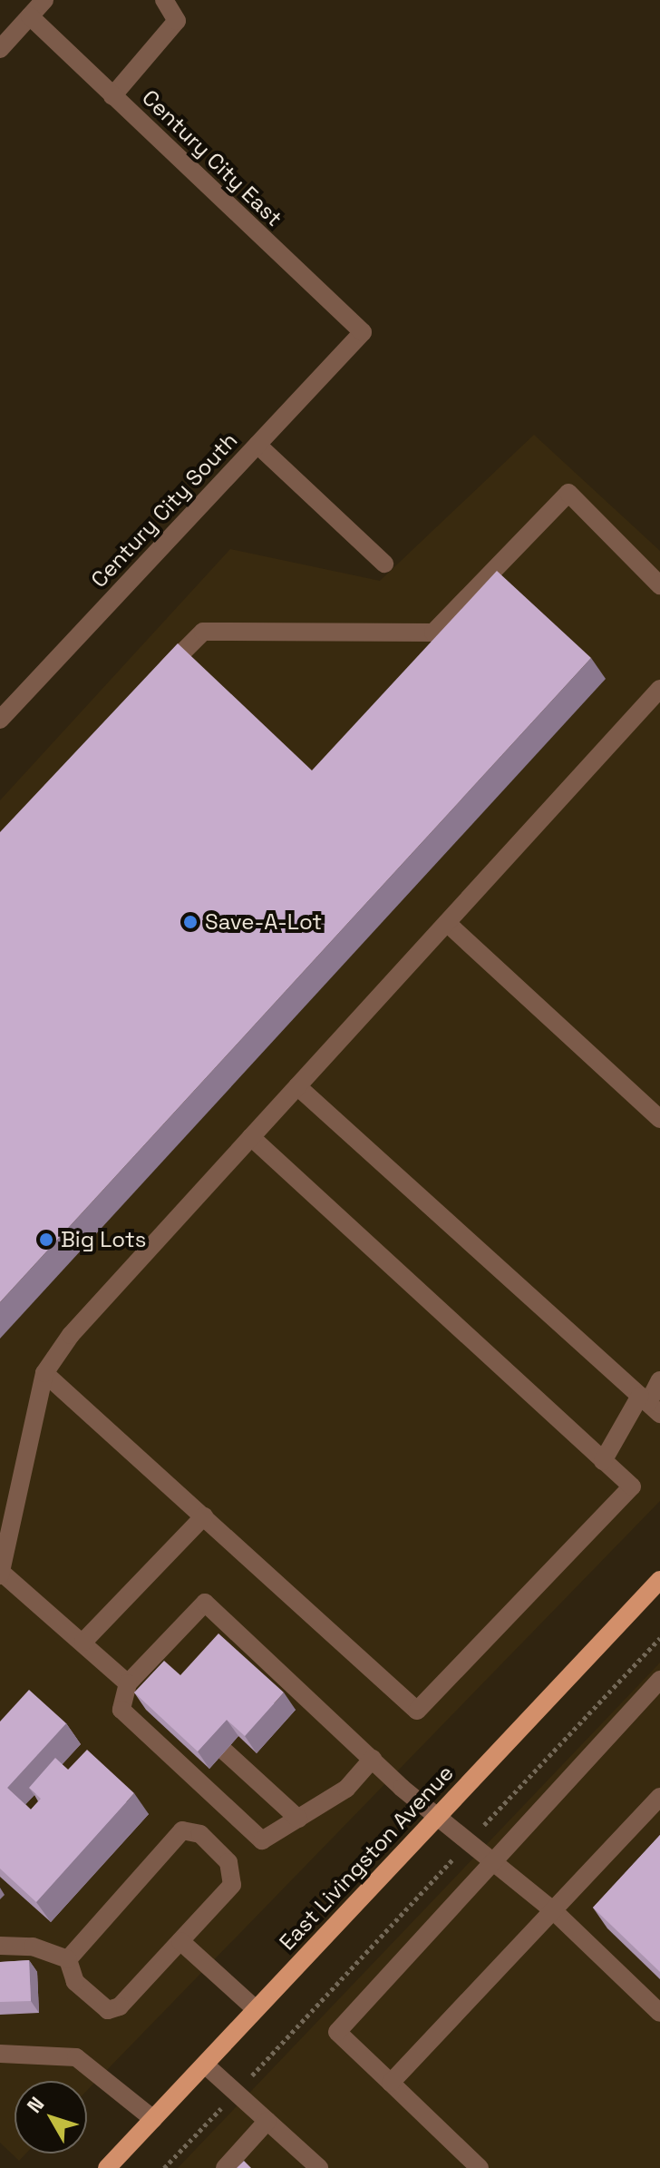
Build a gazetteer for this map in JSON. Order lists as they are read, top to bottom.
{
  "streets": {
    "main road": ["East Livingston Avenue"],
    "street": ["Century City East", "Century City South"]
  },
  "crossings": [
    ["Century City East", "Century City South"]
  ],
  "places": ["Save-A-Lot", "Big Lots"],
  "north": "top left"
}
